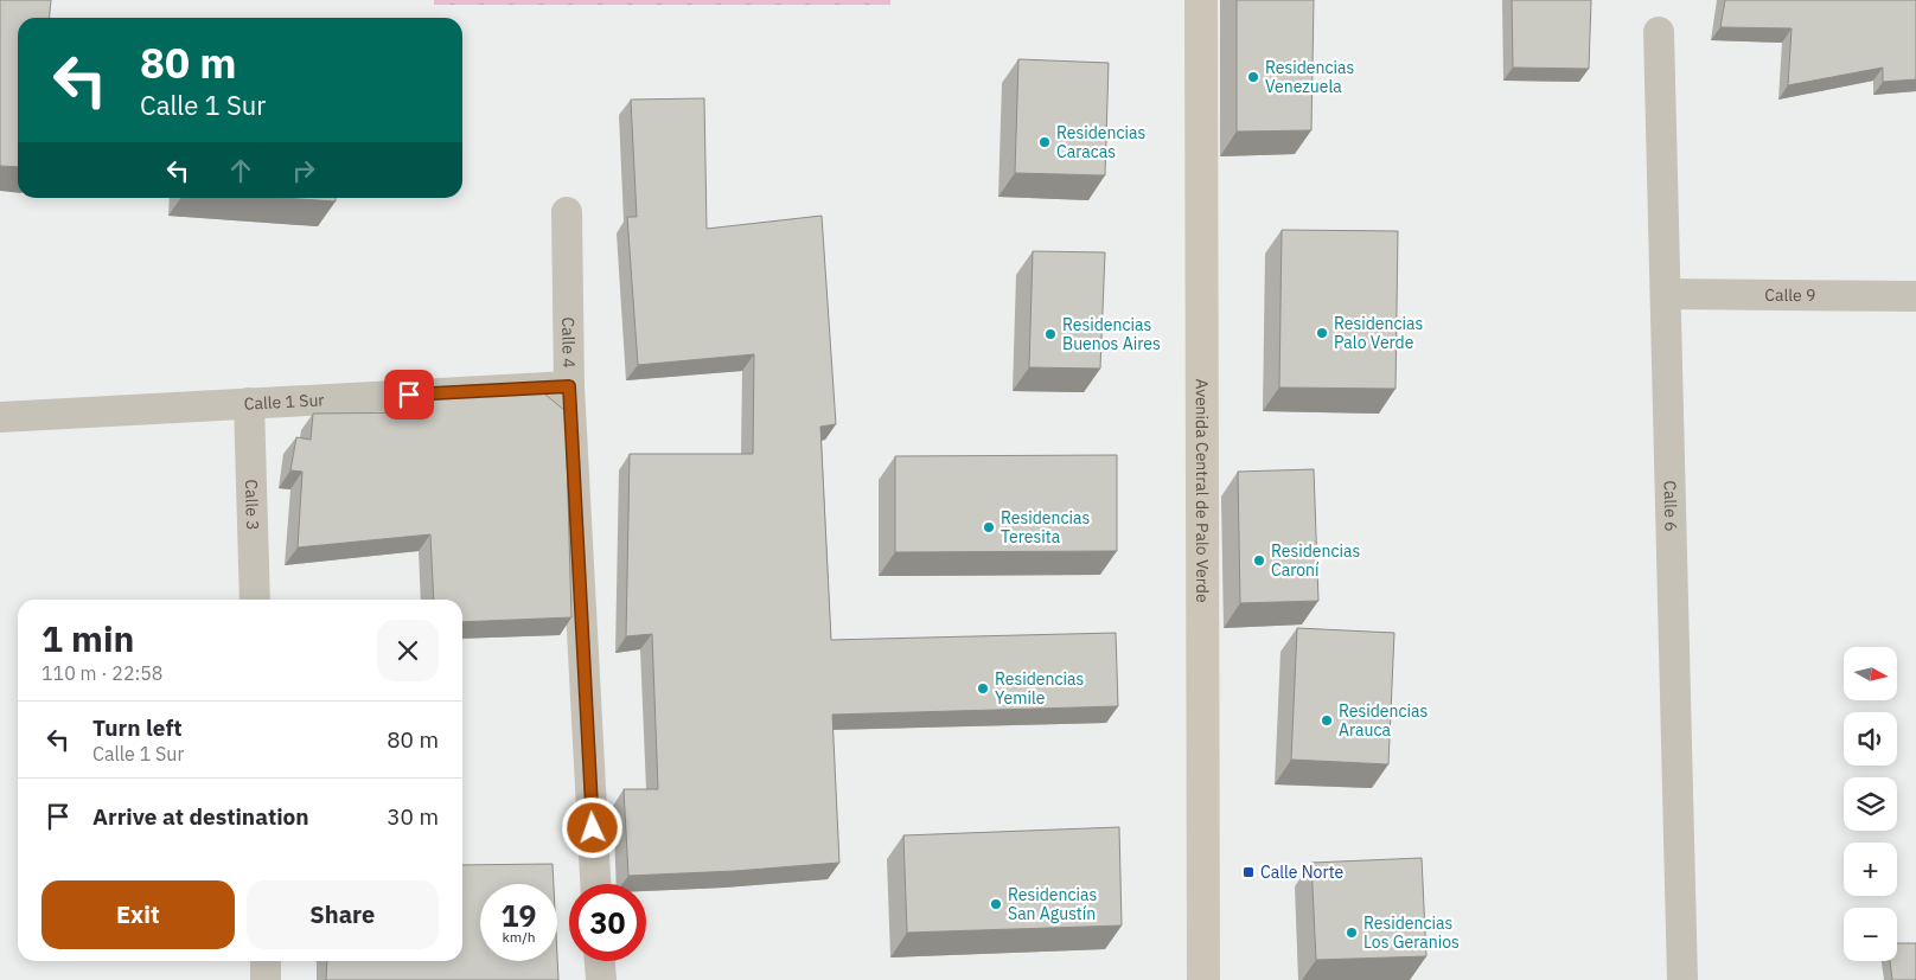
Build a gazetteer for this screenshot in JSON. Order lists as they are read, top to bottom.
{
  "streets": {
    "street": [
      "Calle 9",
      "Calle 4",
      "Calle 1 Sur",
      "Avenida Central de Palo Verde",
      "Calle 3",
      "Calle 6"
    ]
  },
  "crossings": [
    ["Calle 9", "Calle 6"],
    ["Calle 4", "Calle 1 Sur"],
    ["Calle 1 Sur", "Calle 3"]
  ],
  "places": {
    "other": [
      "Residencias Venezuela",
      "Residencias Caracas",
      "Residencias Palo Verde",
      "Residencias Buenos Aires",
      "Residencias Teresita",
      "Residencias Caroní",
      "Residencias Yemile",
      "Residencias Arauca",
      "Residencias San Agustín",
      "Residencias Los Geranios"
    ],
    "transit": ["Calle Norte"]
  },
  "north": "right",
  "page": {
    "turn": ["80 m", "Calle 1 Sur"],
    "heading": ["1 min", "110 m · 22:58"],
    "map_buttons": ["+", "−"],
    "list": [
      {
        "name": "Turn left",
        "note": "Calle 1 Sur",
        "value": "80 m"
      },
      {
        "name": "Arrive at destination",
        "value": "30 m"
      }
    ],
    "buttons": ["Exit", "Share"],
    "speed": "19 km/h",
    "limit": "30"
  }
}
